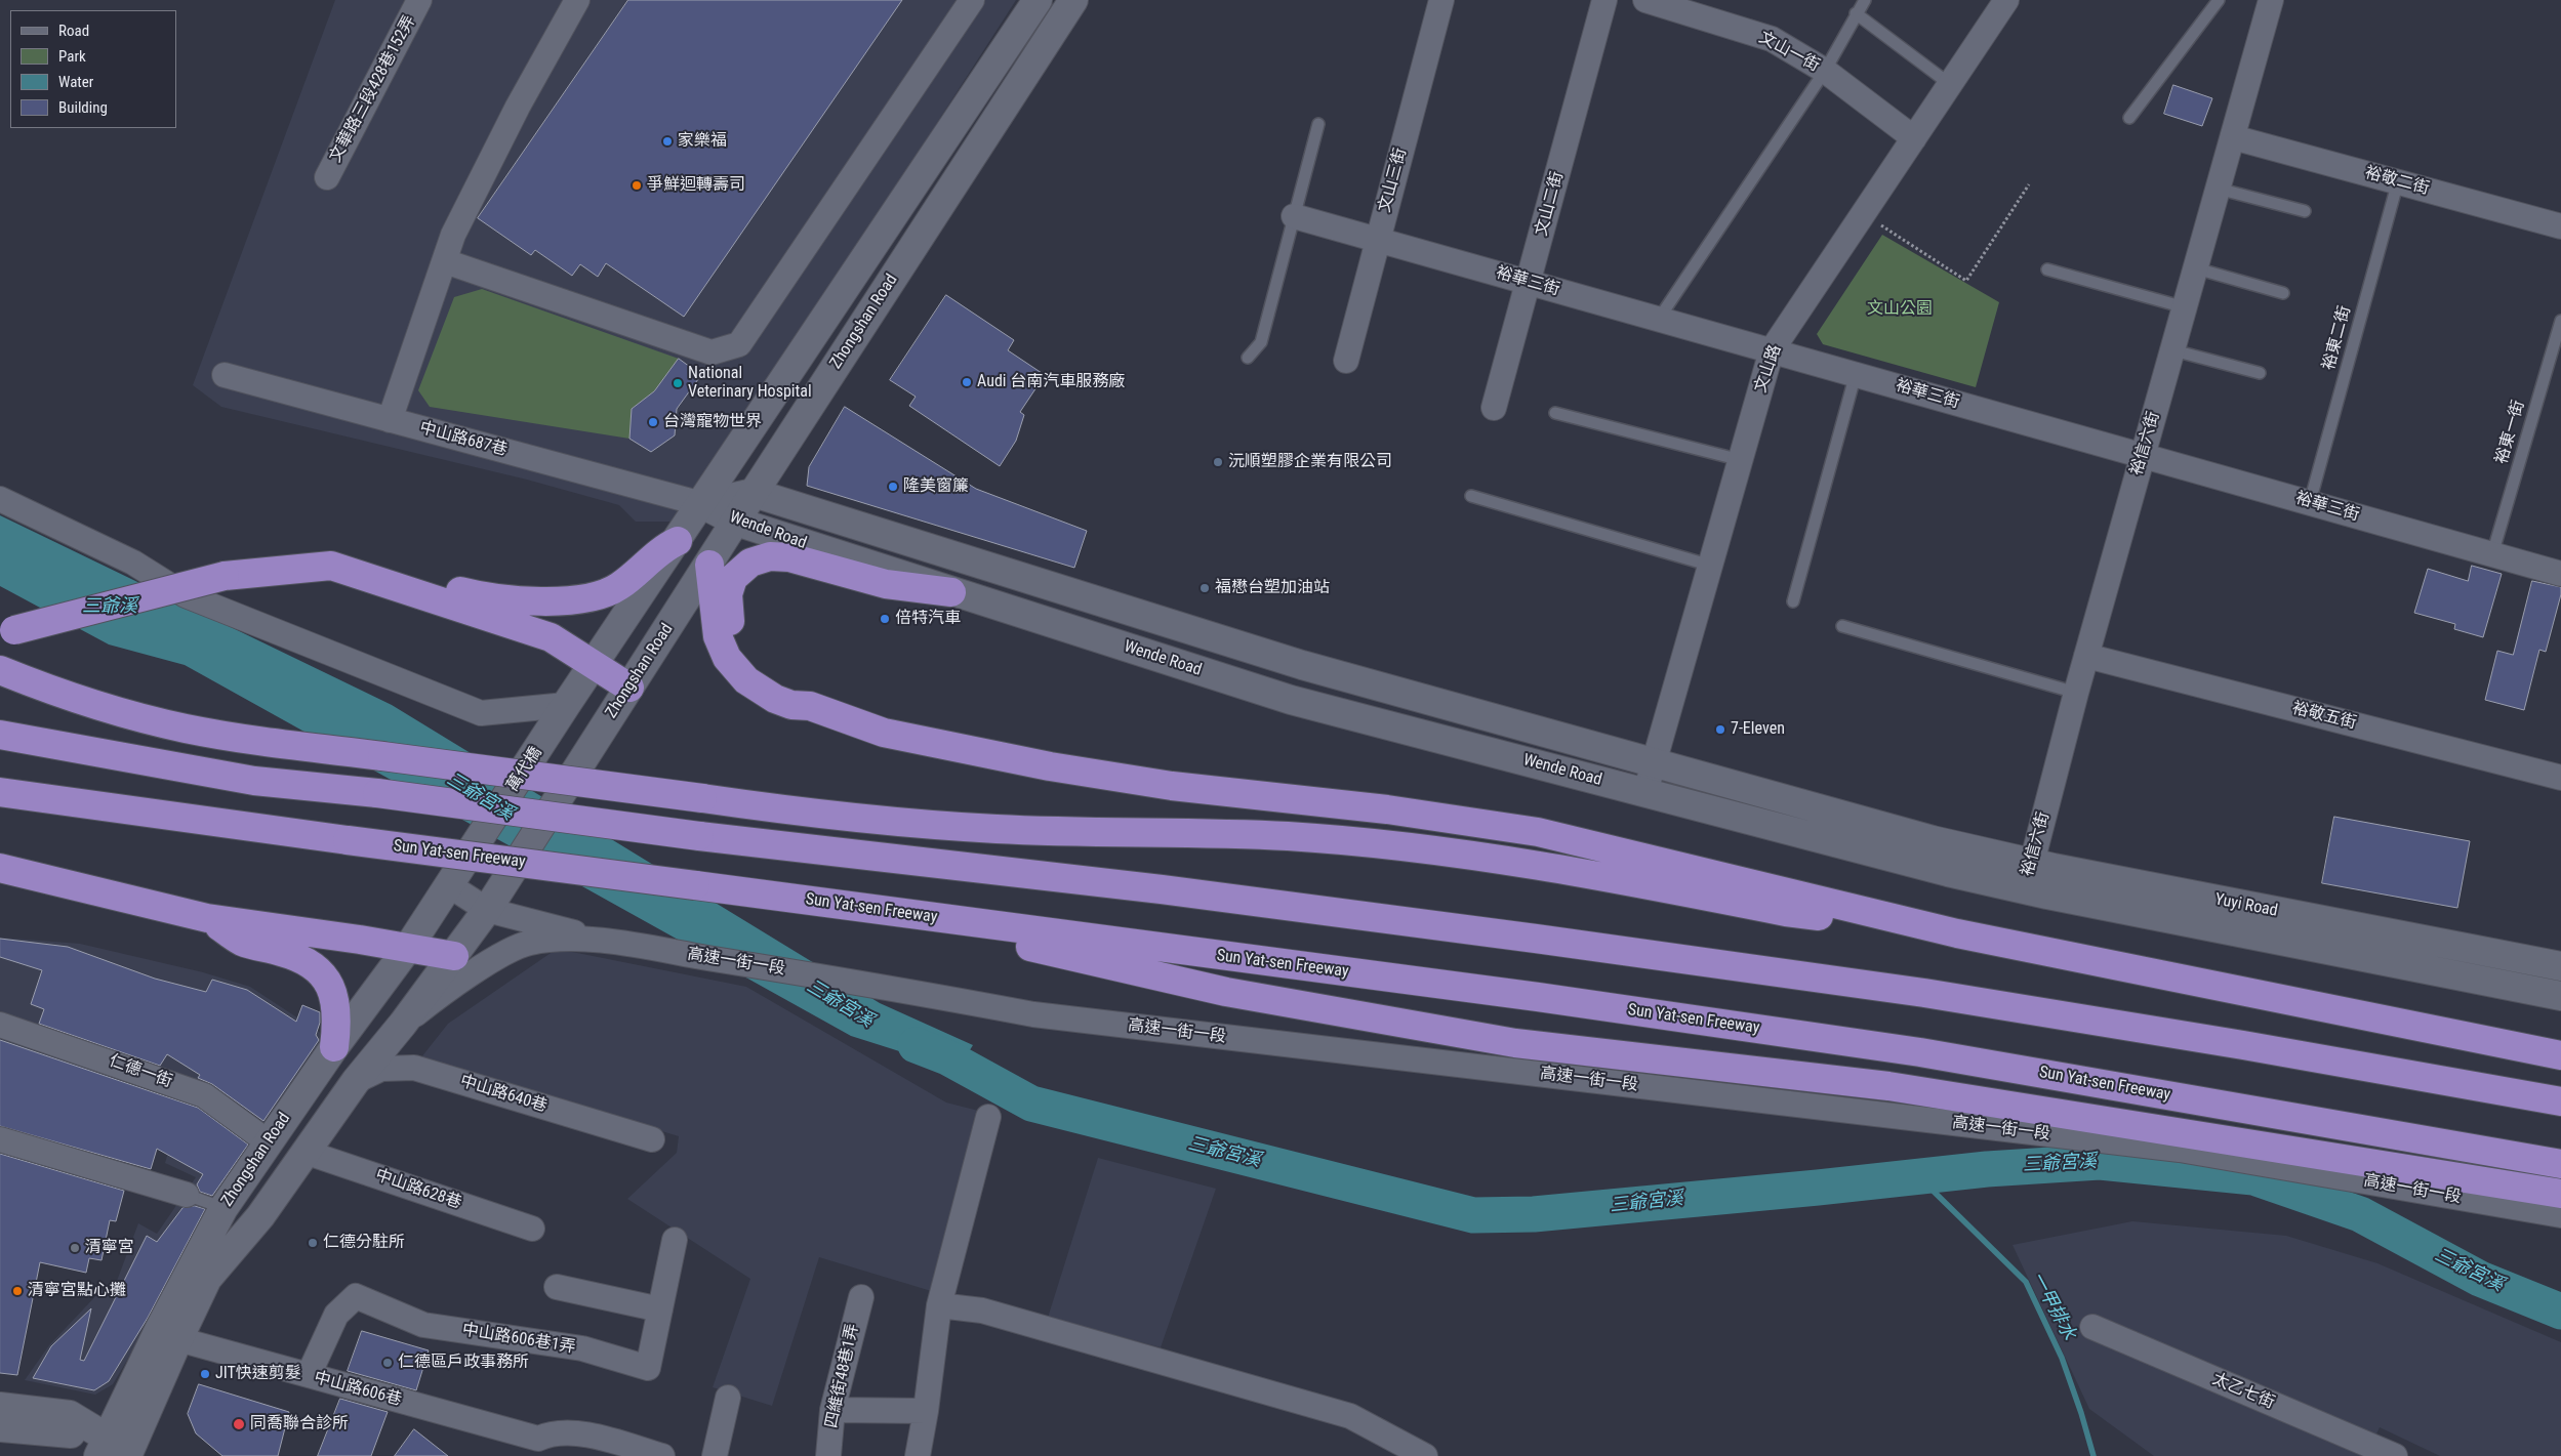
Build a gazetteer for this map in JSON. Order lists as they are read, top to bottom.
{
  "streets": {
    "highway": ["Sun Yat-sen Freeway"],
    "street": [
      "文山一街",
      "文華路三段428巷152弄",
      "文山三街",
      "裕敬二街",
      "文山二街",
      "裕華三街",
      "Zhongshan Road",
      "文山路",
      "中山路687巷",
      "裕信六街",
      "Wende Road",
      "裕敬五街",
      "萬代橋",
      "Yuyi Road",
      "高速一街一段",
      "仁德一街",
      "中山路640巷",
      "中山路628巷",
      "中山路606巷1弄",
      "四維街48巷1弄",
      "中山路606巷",
      "太乙七街"
    ],
    "lane": ["裕東二街", "裕東一街"]
  },
  "crossings": [
    ["文山一街", "文山路"],
    ["文山三街", "裕華三街"],
    ["裕敬二街", "裕東二街"],
    ["裕敬二街", "裕信六街"],
    ["文山二街", "裕華三街"],
    ["裕華三街", "裕東二街"],
    ["裕華三街", "文山路"],
    ["裕華三街", "裕東一街"],
    ["裕華三街", "裕信六街"],
    ["Zhongshan Road", "中山路687巷"],
    ["Zhongshan Road", "Wende Road"],
    ["Zhongshan Road", "萬代橋"],
    ["Zhongshan Road", "高速一街一段"],
    ["Zhongshan Road", "仁德一街"],
    ["Zhongshan Road", "中山路640巷"],
    ["Zhongshan Road", "中山路628巷"],
    ["Zhongshan Road", "中山路606巷"],
    ["文山路", "Wende Road"],
    ["中山路687巷", "Wende Road"],
    ["裕信六街", "裕敬五街"],
    ["裕信六街", "Yuyi Road"],
    ["Wende Road", "Yuyi Road"],
    ["萬代橋", "高速一街一段"],
    ["中山路606巷1弄", "中山路606巷"]
  ],
  "water": ["三爺溪", "三爺宮溪", "一甲排水"],
  "parks": ["文山公園"],
  "places": [
    "家樂福",
    "爭鮮迴轉壽司",
    "Audi 台南汽車服務廠",
    "National Veterinary Hospital",
    "台灣寵物世界",
    "沅順塑膠企業有限公司",
    "隆美窗簾",
    "福懋台塑加油站",
    "倍特汽車",
    "7-Eleven",
    "仁德分駐所",
    "清寧宮",
    "清寧宮點心攤",
    "仁德區戶政事務所",
    "JIT快速剪髮",
    "同喬聯合診所"
  ],
  "legend": [
    "Road",
    "Park",
    "Water",
    "Building"
  ]
}
